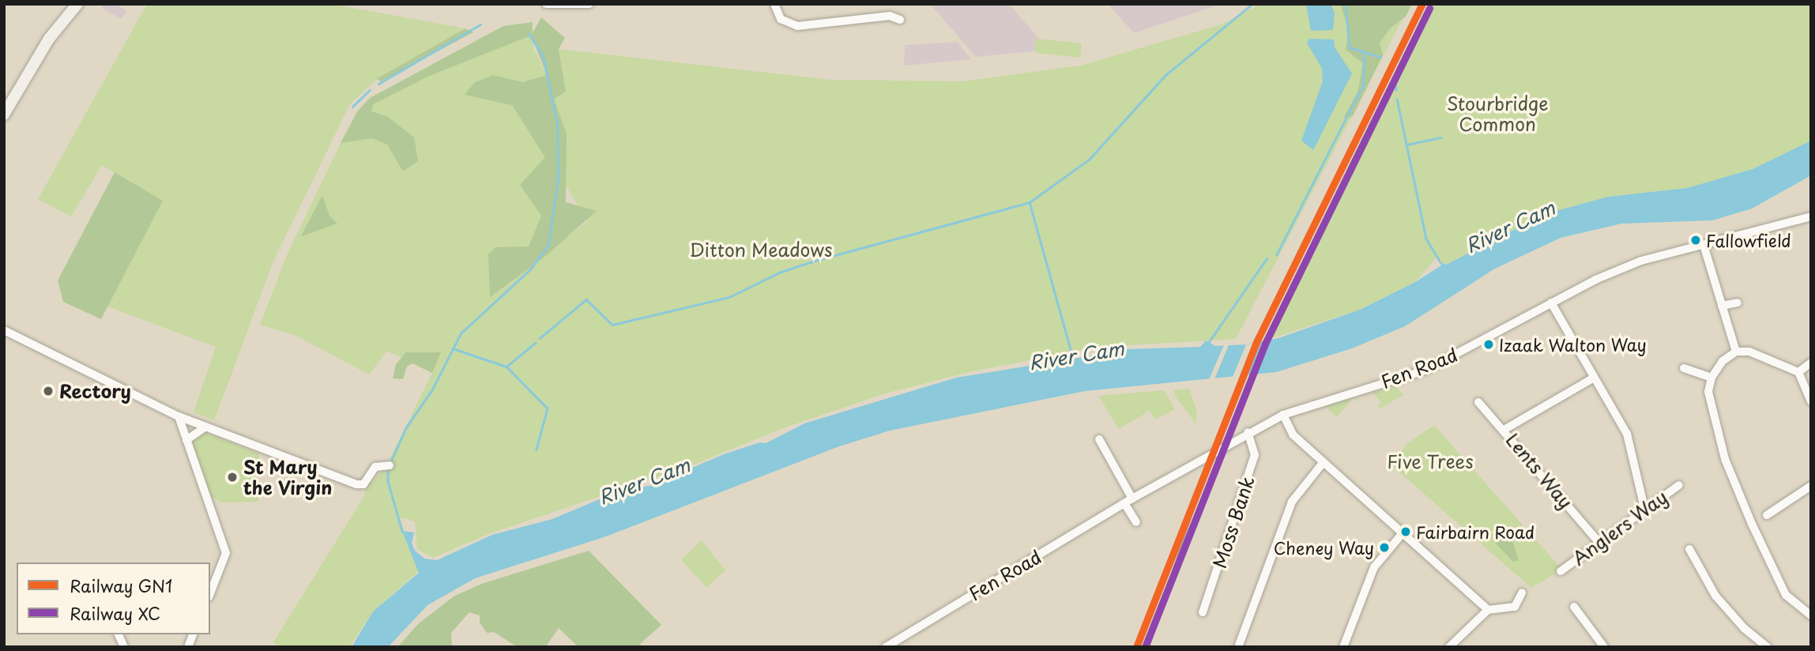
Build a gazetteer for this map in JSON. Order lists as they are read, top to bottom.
{
  "streets": {
    "street": [
      "Fen Road",
      "Lents Way",
      "Moss Bank",
      "Anglers Way"
    ]
  },
  "crossings": [
    ["Fen Road", "Moss Bank"],
    ["Lents Way", "Anglers Way"]
  ],
  "water": ["River Cam"],
  "parks": ["Stourbridge Common", "Ditton Meadows", "Five Trees"],
  "places": [
    "Fallowfield",
    "Izaak Walton Way",
    "Rectory",
    "St Mary the Virgin",
    "Fairbairn Road",
    "Cheney Way"
  ],
  "lines": ["rail line GN1", "rail line XC"],
  "legend": ["Railway GN1", "Railway XC"]
}
